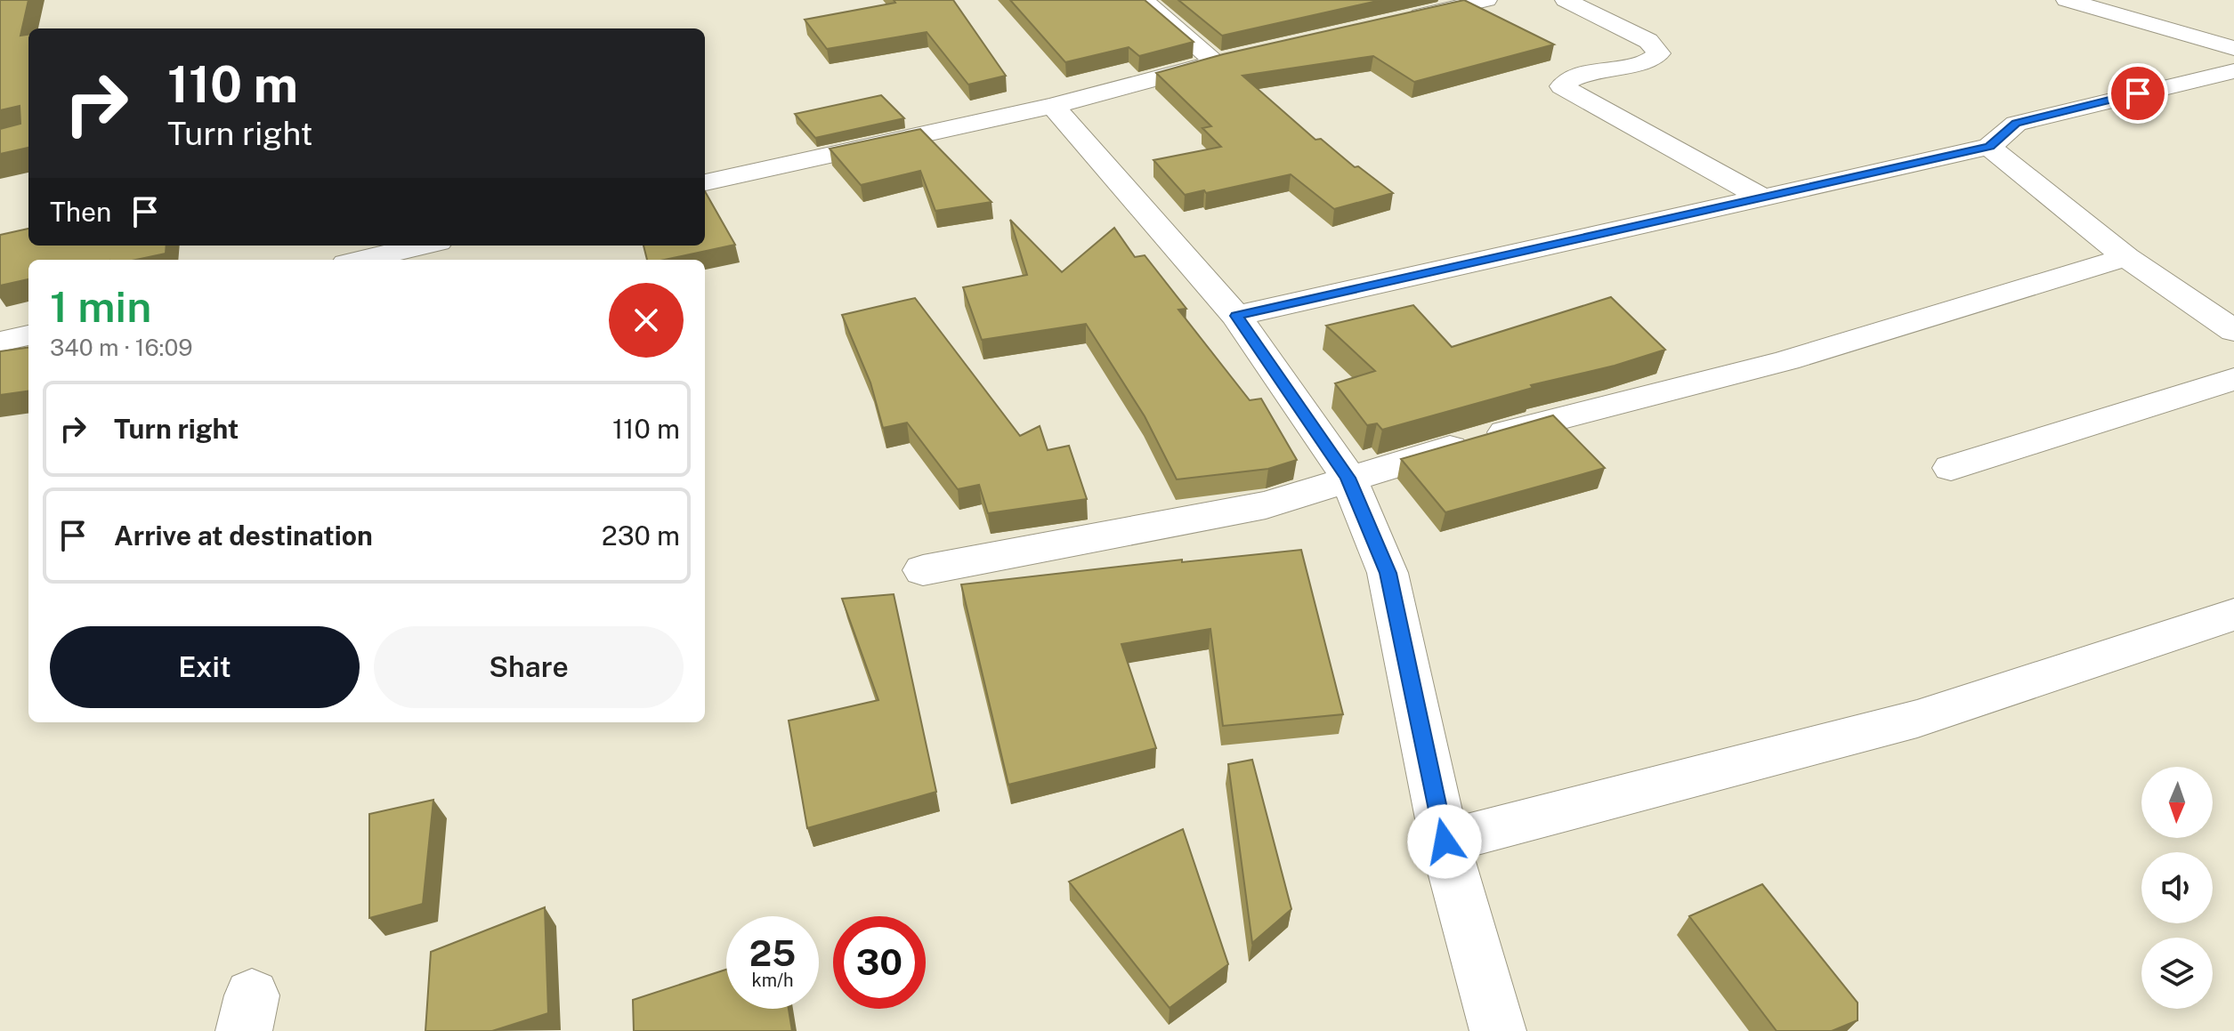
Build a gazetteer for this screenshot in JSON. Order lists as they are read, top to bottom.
{
  "north": "bottom",
  "page": {
    "turn": ["110 m", "Turn right"],
    "then": "Then",
    "heading": ["1 min", "340 m · 16:09"],
    "list": [
      {
        "name": "Turn right",
        "value": "110 m"
      },
      {
        "name": "Arrive at destination",
        "value": "230 m"
      }
    ],
    "buttons": ["Exit", "Share"],
    "speed": "25 km/h",
    "limit": "30"
  }
}
